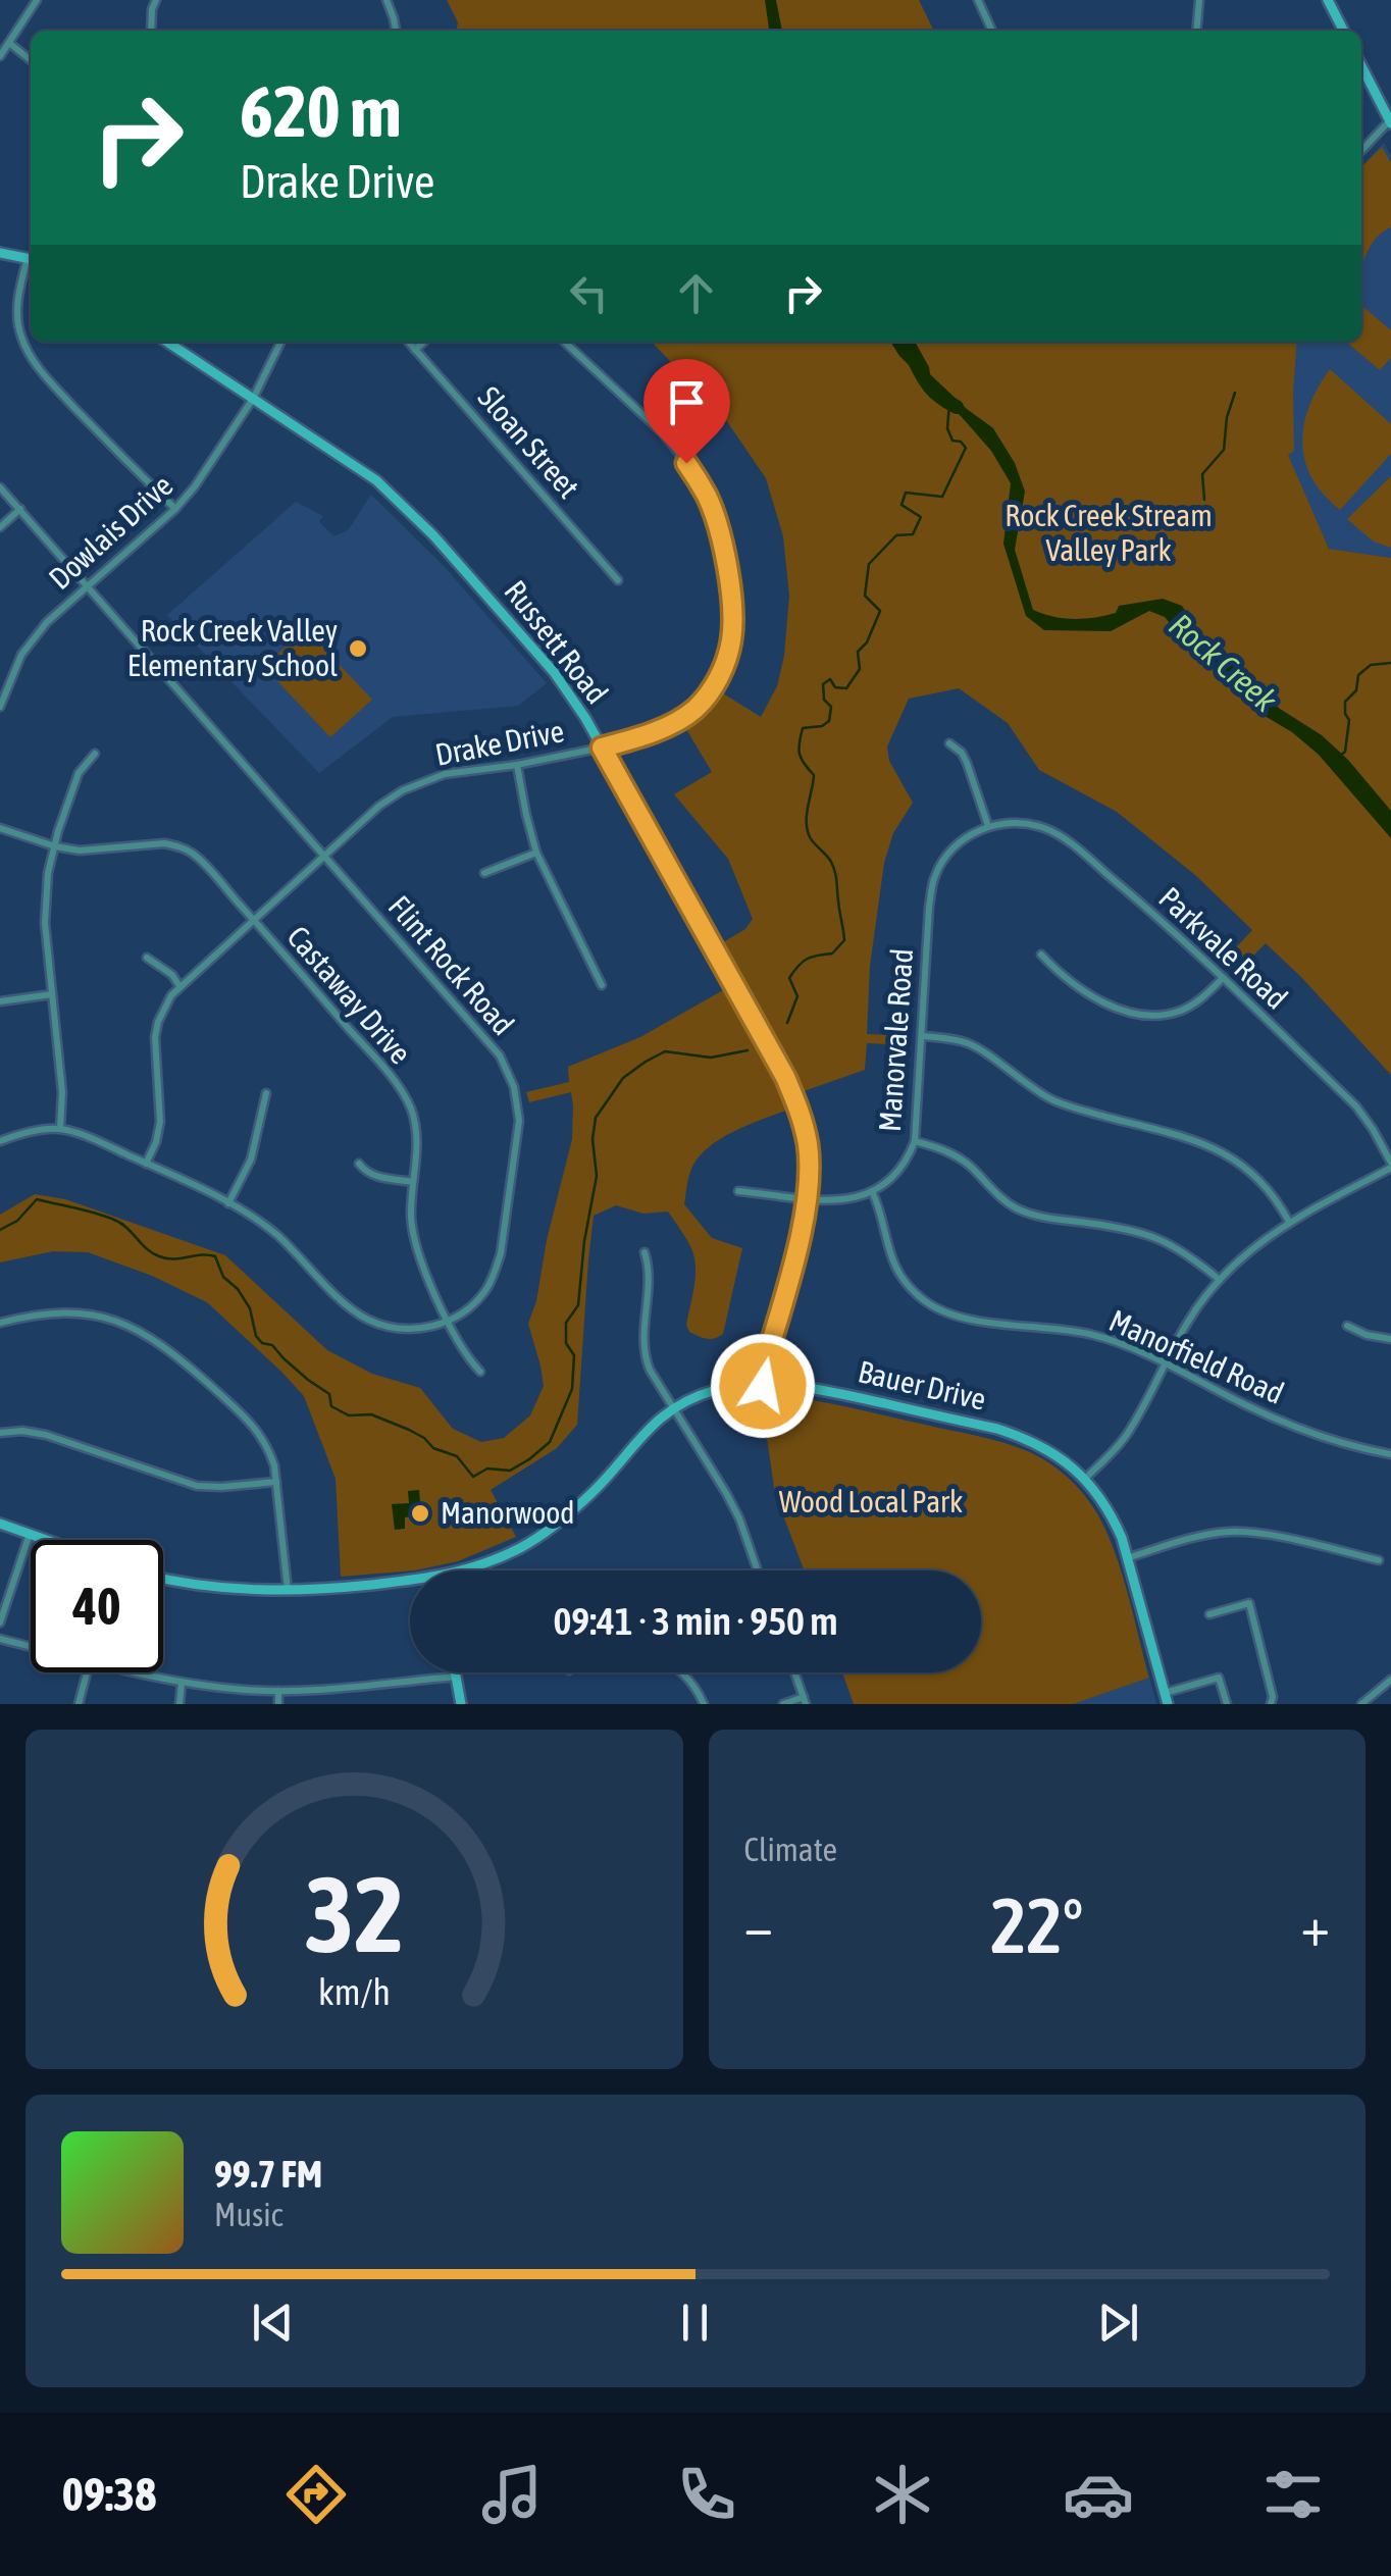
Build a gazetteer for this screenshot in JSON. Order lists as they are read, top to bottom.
{
  "streets": {
    "street": [
      "Sloan Street",
      "Dowlais Drive",
      "Russett Road",
      "Drake Drive",
      "Parkvale Road",
      "Flint Rock Road",
      "Castaway Drive",
      "Manorvale Road",
      "Manorfield Road",
      "Bauer Drive"
    ]
  },
  "crossings": [
    ["Dowlais Drive", "Russett Road"],
    ["Dowlais Drive", "Flint Rock Road"],
    ["Russett Road", "Drake Drive"],
    ["Russett Road", "Bauer Drive"],
    ["Drake Drive", "Flint Rock Road"],
    ["Drake Drive", "Castaway Drive"],
    ["Parkvale Road", "Manorvale Road"],
    ["Flint Rock Road", "Castaway Drive"],
    ["Manorvale Road", "Manorfield Road"]
  ],
  "water": ["Rock Creek"],
  "parks": ["Rock Creek Stream Valley Park", "Wood Local Park"],
  "places": ["Rock Creek Valley Elementary School", "Manorwood"],
  "page": {
    "turn": ["620 m", "Drake Drive"],
    "limit": "40",
    "trip": "09:41 · 3 min · 950 m",
    "tile": "Climate",
    "heat": ["−", "22°", "+"],
    "song": ["99.7 FM", "Music"],
    "tabs": "09:38",
    "gauge": ["32", "km/h"]
  }
}
